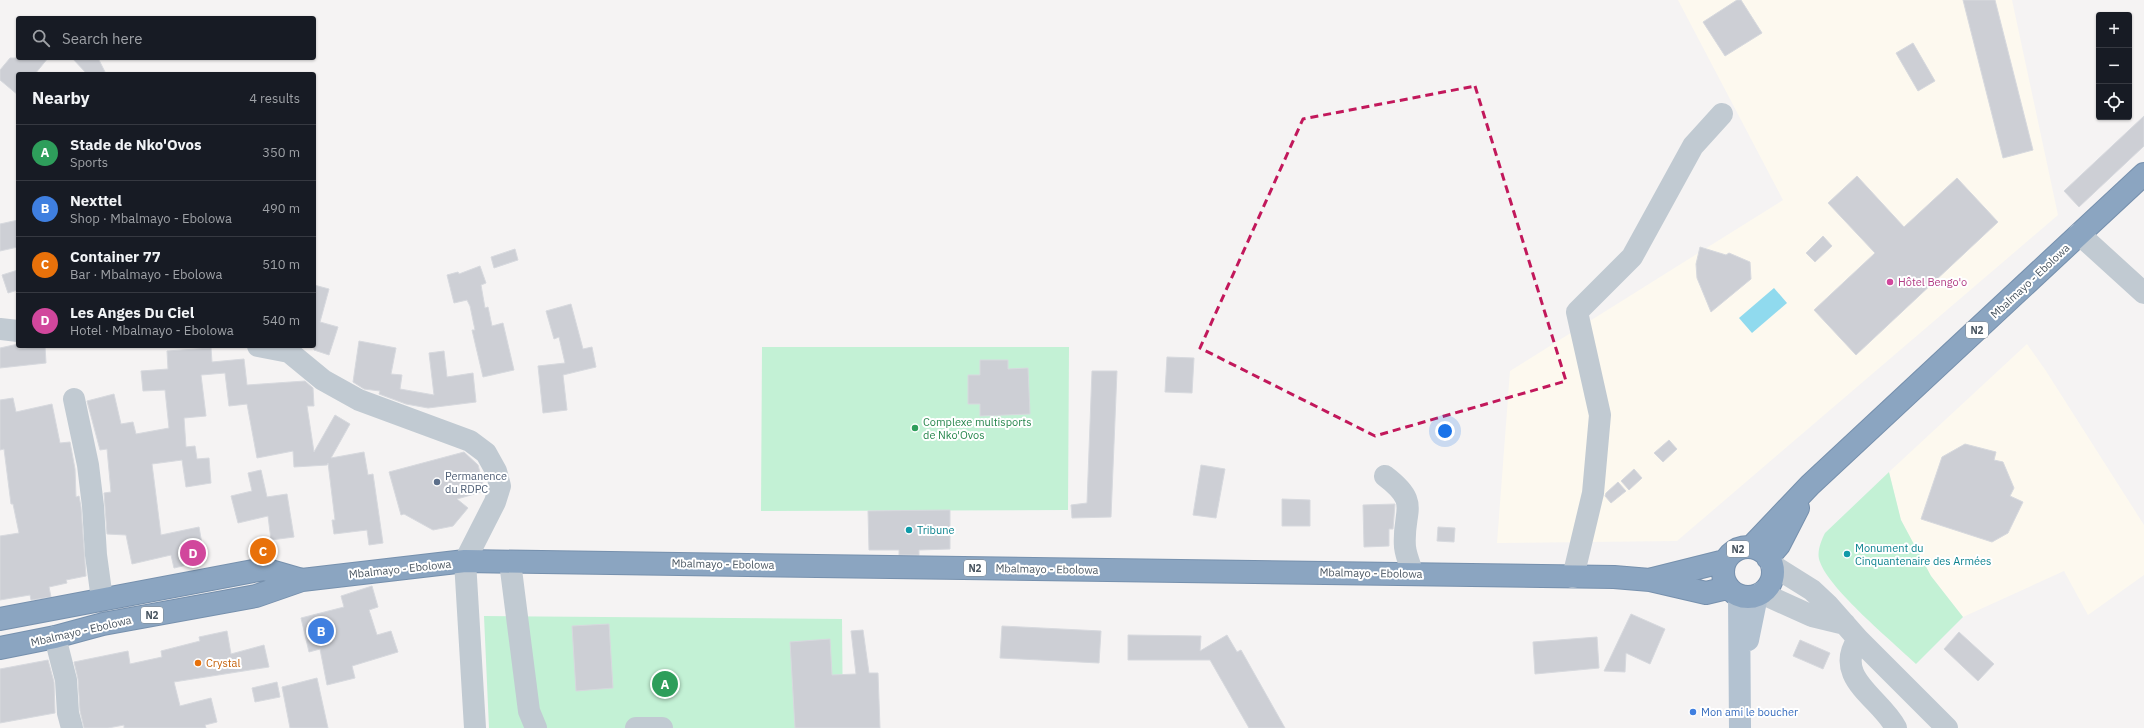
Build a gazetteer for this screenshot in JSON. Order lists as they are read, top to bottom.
{
  "streets": {
    "highway": ["Mbalmayo - Ebolowa", "N2"]
  },
  "crossings": [
    ["Mbalmayo - Ebolowa", "N2"]
  ],
  "places": [
    "Hôtel Bengo'o",
    "Complexe multisports de Nko'Ovos",
    "Permanence du RDPC",
    "Tribune",
    "Monument du Cinquantenaire des Armées",
    "Crystal",
    "Mon ami le boucher"
  ],
  "page": {
    "map_buttons": ["+", "−"],
    "search": "Search here",
    "heading": ["Nearby", "4 results"],
    "list": [
      {
        "mark": "A",
        "name": "Stade de Nko'Ovos",
        "note": "Sports",
        "value": "350 m"
      },
      {
        "mark": "B",
        "name": "Nexttel",
        "note": "Shop · Mbalmayo - Ebolowa",
        "value": "490 m"
      },
      {
        "mark": "C",
        "name": "Container 77",
        "note": "Bar · Mbalmayo - Ebolowa",
        "value": "510 m"
      },
      {
        "mark": "D",
        "name": "Les Anges Du Ciel",
        "note": "Hotel · Mbalmayo - Ebolowa",
        "value": "540 m"
      }
    ],
    "pins": [
      "C",
      "D",
      "B",
      "A"
    ]
  }
}
